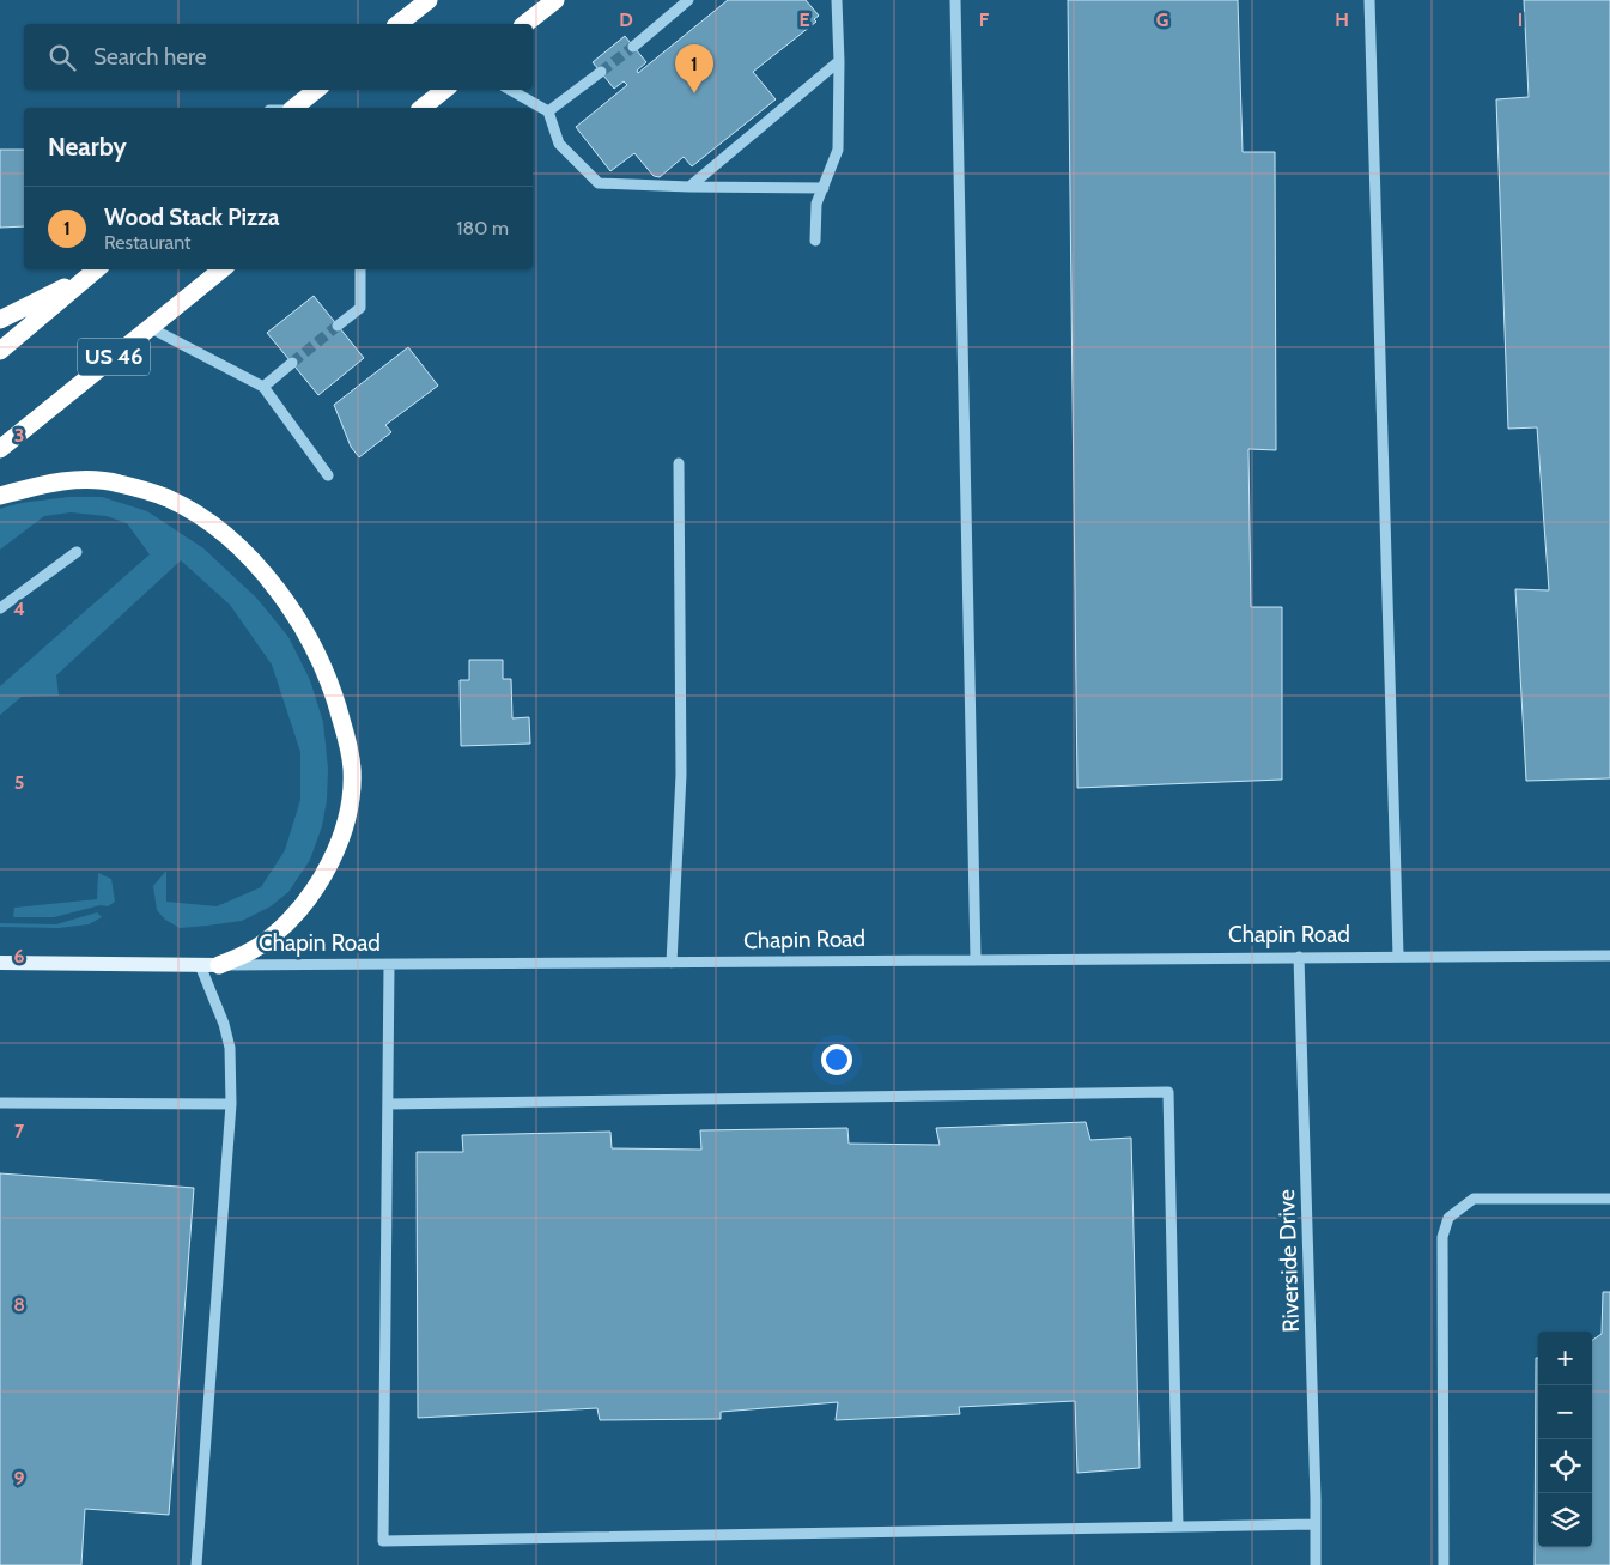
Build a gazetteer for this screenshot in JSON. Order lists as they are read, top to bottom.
{
  "streets": {
    "highway": ["US 46"],
    "main road": ["Chapin Road"],
    "street": ["Riverside Drive"]
  },
  "crossings": [
    ["Chapin Road", "Riverside Drive"]
  ],
  "page": {
    "search": "Search here",
    "pins": "1",
    "heading": "Nearby",
    "list": [
      {
        "mark": "1",
        "name": "Wood Stack Pizza",
        "note": "Restaurant",
        "value": "180 m"
      }
    ],
    "map_buttons": ["+", "−"]
  },
  "grid": {
    "columns": [
      "D",
      "E",
      "F",
      "G",
      "H",
      "I"
    ],
    "rows": [
      "3",
      "4",
      "5",
      "6",
      "7",
      "8",
      "9"
    ]
  }
}
